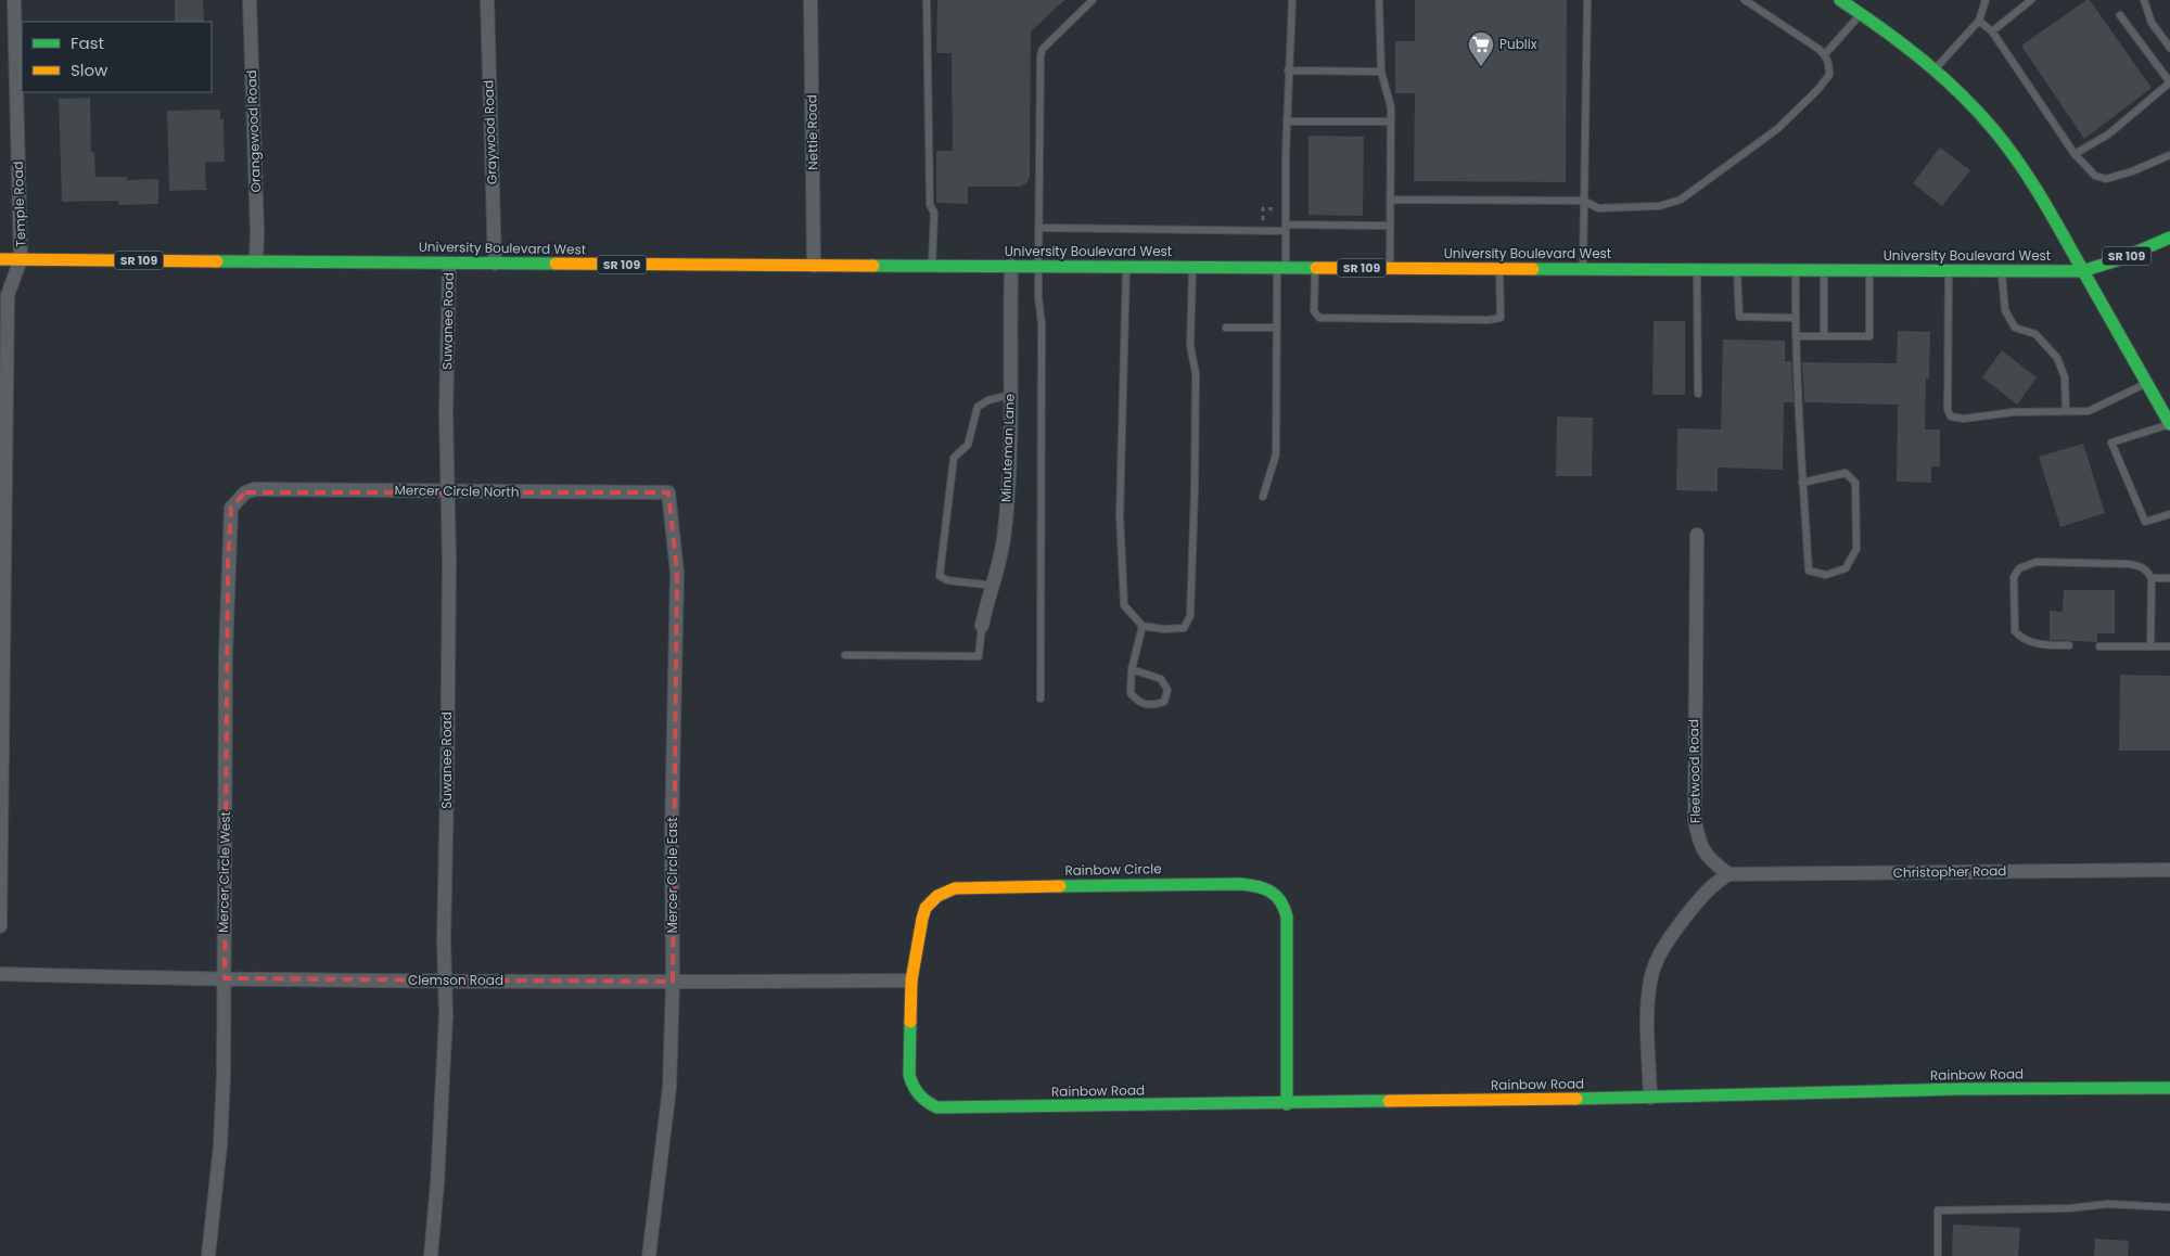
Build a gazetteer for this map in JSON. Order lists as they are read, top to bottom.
{
  "streets": {
    "main road": [
      "University Boulevard West",
      "SR 109",
      "Rainbow Circle",
      "Rainbow Road"
    ],
    "street": [
      "Orangewood Road",
      "Graywood Road",
      "Nettie Road",
      "Temple Road",
      "Suwanee Road",
      "Minuteman Lane",
      "Mercer Circle North",
      "Fleetwood Road",
      "Mercer Circle West",
      "Christopher Road",
      "Mercer Circle East",
      "Clemson Road"
    ]
  },
  "crossings": [
    ["Orangewood Road", "University Boulevard West"],
    ["Graywood Road", "University Boulevard West"],
    ["Nettie Road", "University Boulevard West"],
    ["Temple Road", "University Boulevard West"],
    ["University Boulevard West", "Suwanee Road"],
    ["University Boulevard West", "Minuteman Lane"],
    ["Suwanee Road", "Mercer Circle North"],
    ["Suwanee Road", "Clemson Road"],
    ["Mercer Circle North", "Mercer Circle West"],
    ["Mercer Circle North", "Mercer Circle East"],
    ["Fleetwood Road", "Christopher Road"],
    ["Rainbow Circle", "Clemson Road"],
    ["Rainbow Circle", "Rainbow Road"],
    ["Mercer Circle West", "Clemson Road"],
    ["Mercer Circle East", "Clemson Road"]
  ],
  "places": {
    "supermarket": ["Publix"]
  },
  "legend": ["Fast", "Slow"]
}
